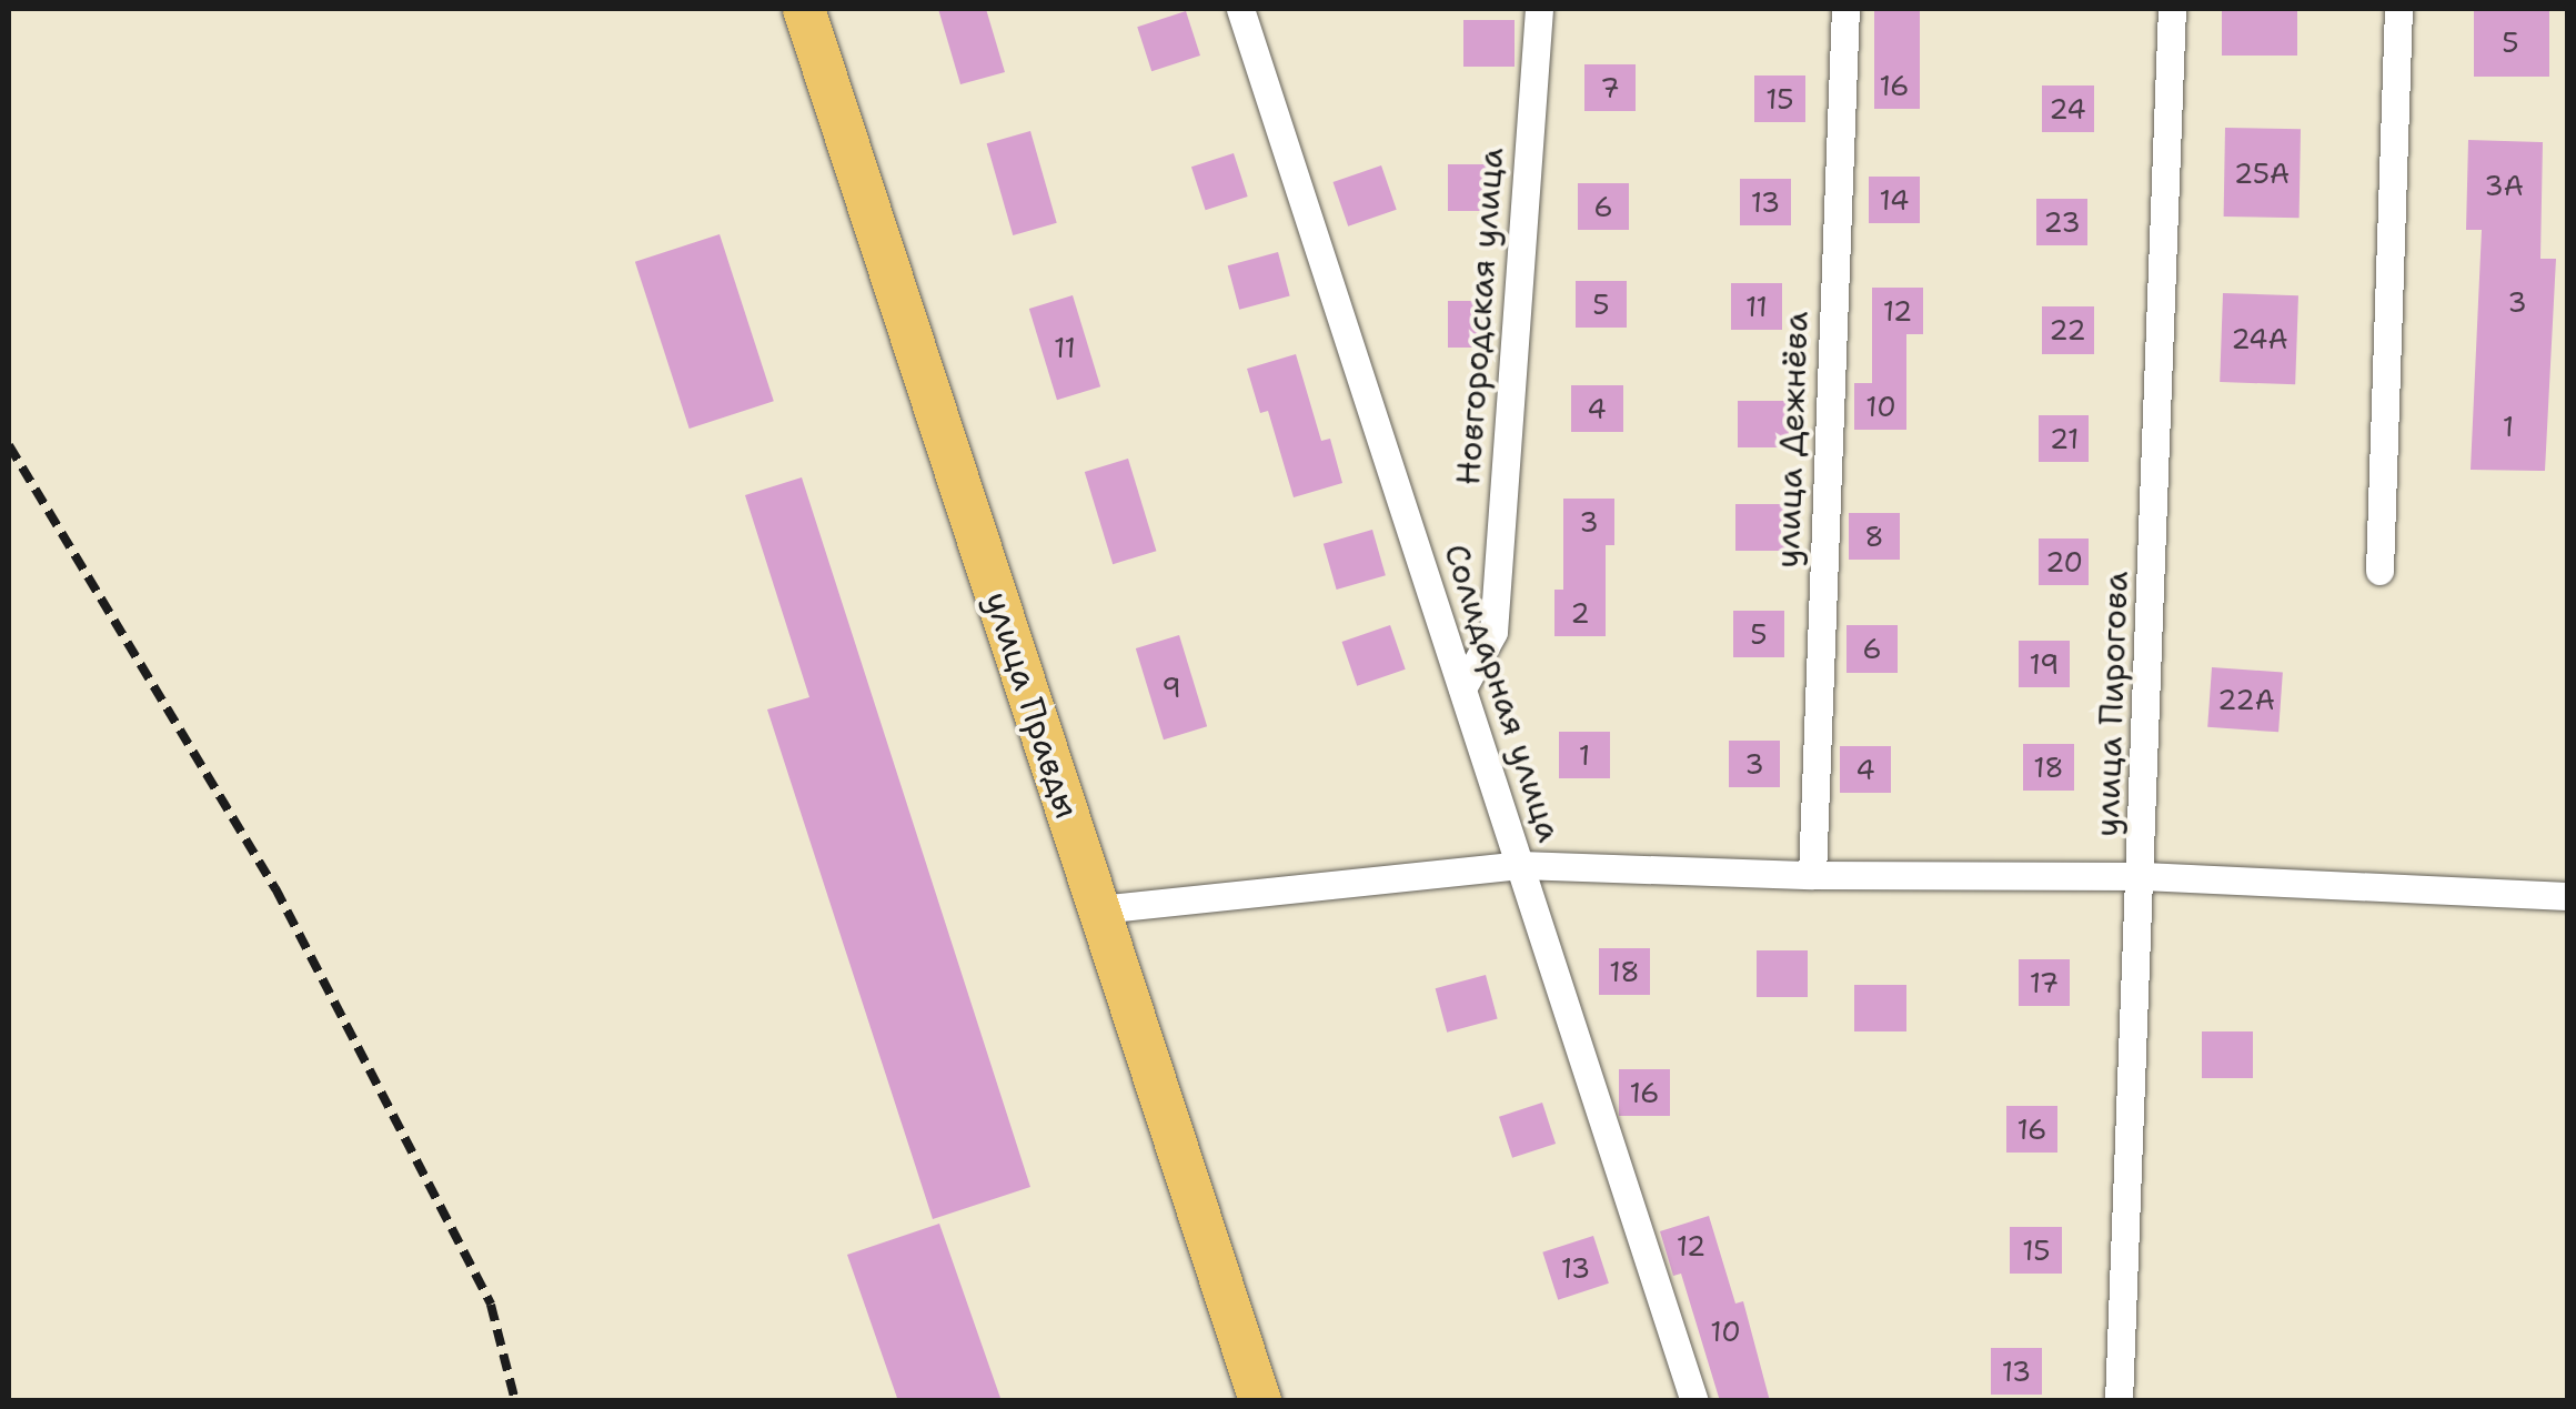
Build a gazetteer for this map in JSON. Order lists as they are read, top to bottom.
{
  "streets": {
    "main road": ["улица Правды"],
    "street": [
      "Новгородская улица",
      "улица Дежнёва",
      "Солидарная улица",
      "улица Пирогова"
    ]
  },
  "crossings": [
    ["Новгородская улица", "Солидарная улица"]
  ],
  "house_numbers": [
    "5",
    "16",
    "7",
    "15",
    "24",
    "25А",
    "3А",
    "14",
    "13",
    "6",
    "23",
    "3",
    "5",
    "11",
    "12",
    "22",
    "24А",
    "11",
    "10",
    "4",
    "1",
    "21",
    "3",
    "8",
    "20",
    "2",
    "5",
    "6",
    "19",
    "9",
    "22А",
    "1",
    "3",
    "18",
    "4",
    "18",
    "17",
    "16",
    "16",
    "12",
    "15",
    "13",
    "10",
    "13"
  ]
}
